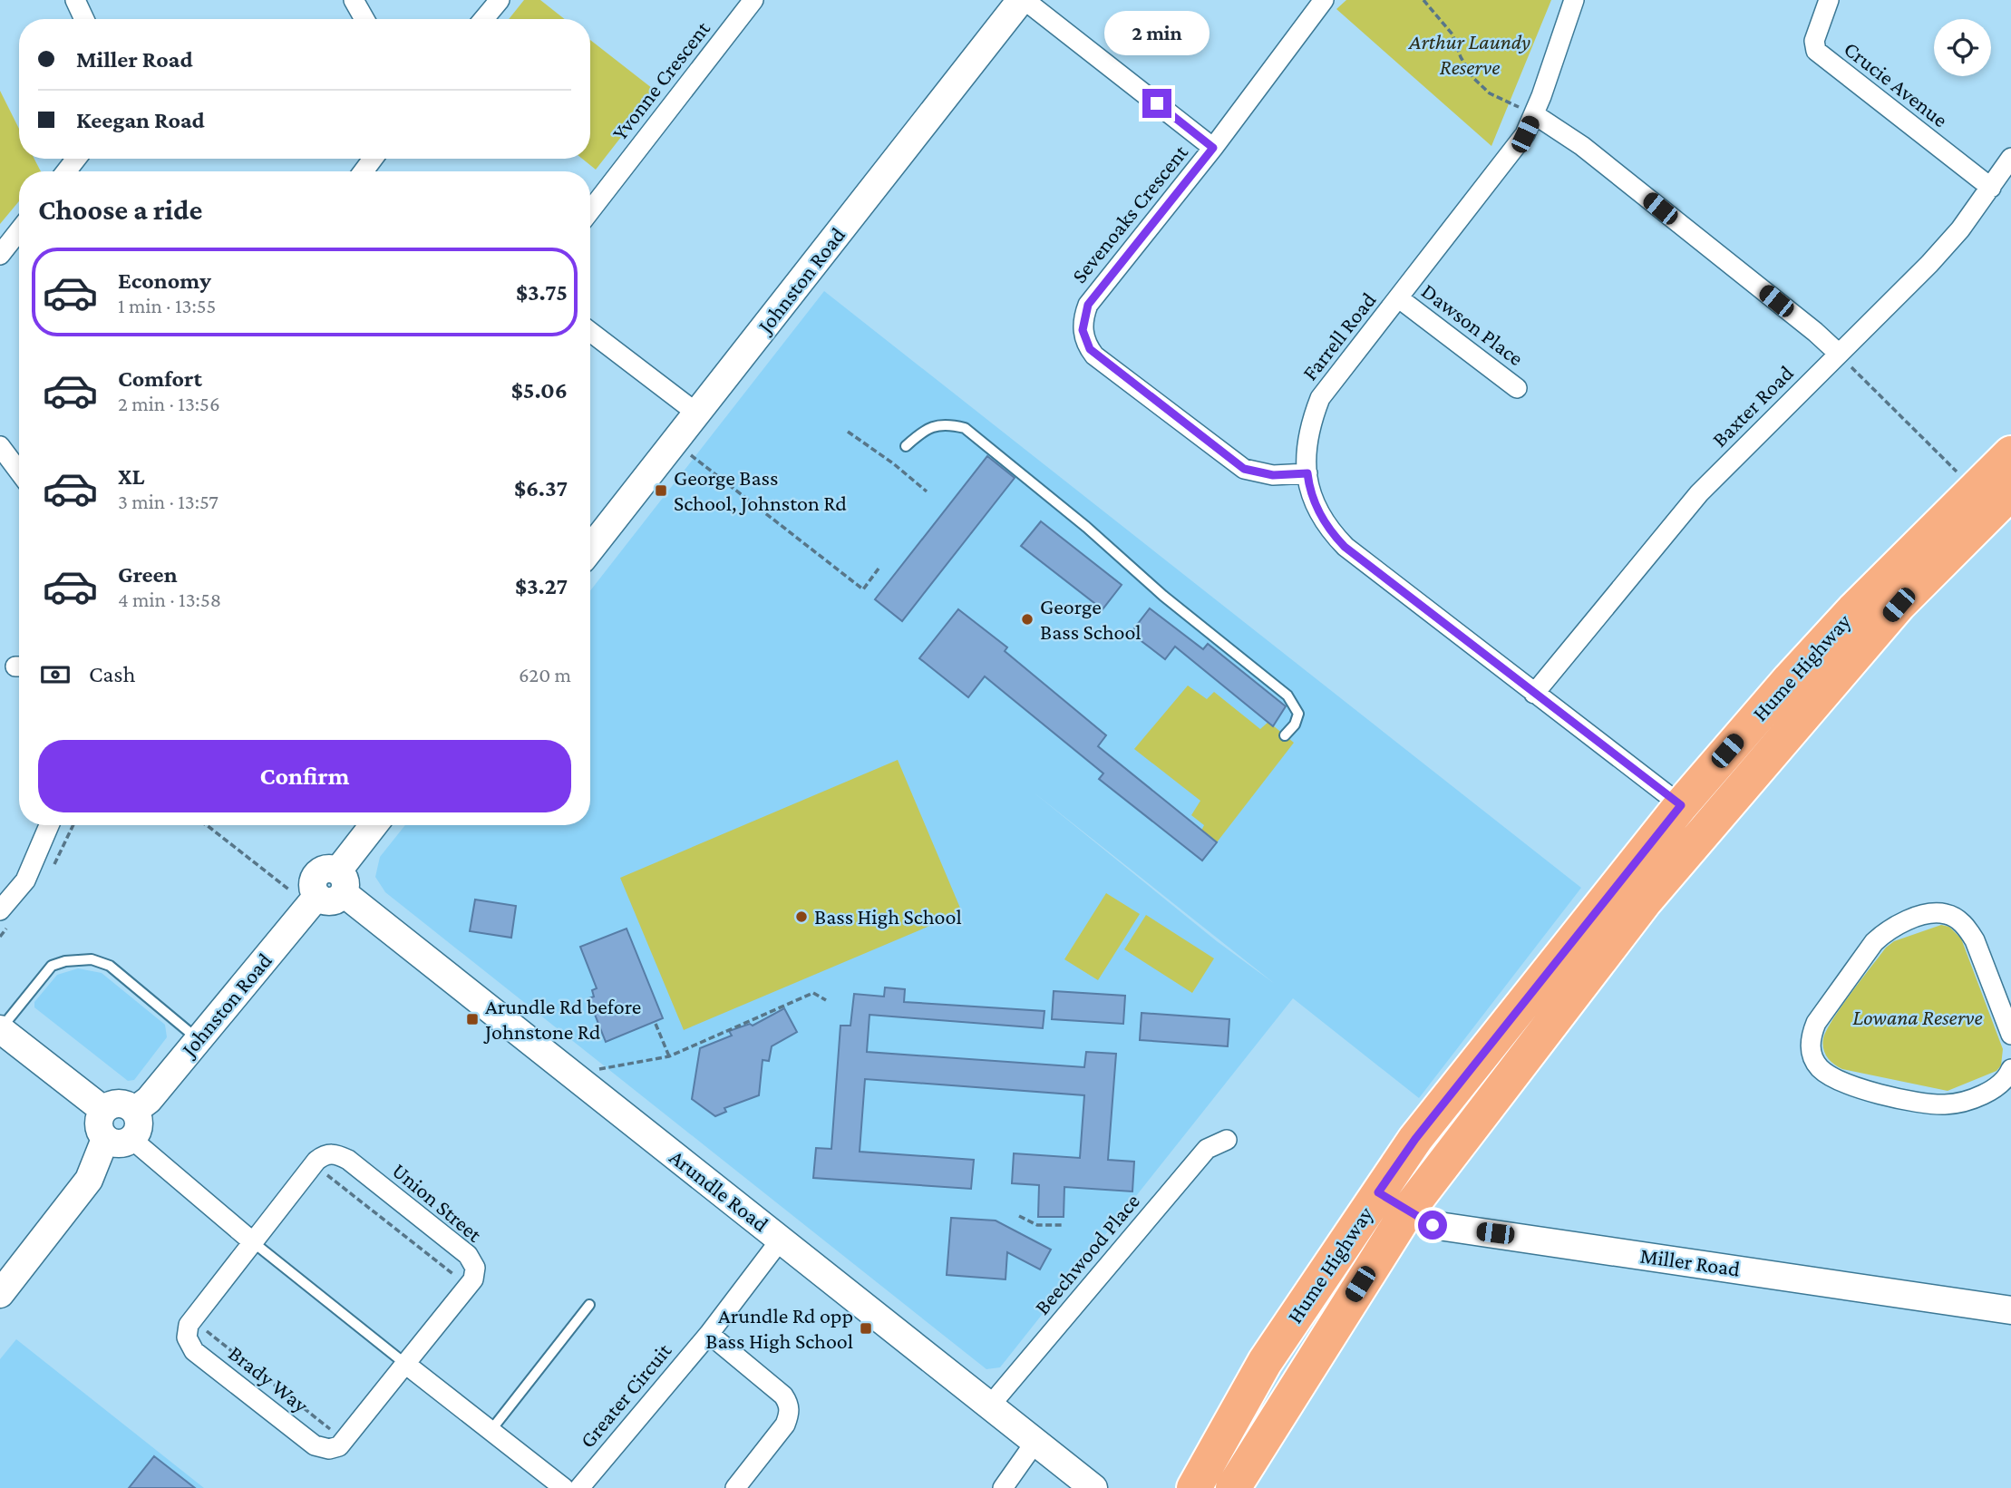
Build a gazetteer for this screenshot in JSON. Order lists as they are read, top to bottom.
{
  "streets": {
    "highway": ["Hume Highway"],
    "street": [
      "Yvonne Crescent",
      "Crucie Avenue",
      "Sevenoaks Crescent",
      "Johnston Road",
      "Dawson Place",
      "Farrell Road",
      "Baxter Road",
      "Arundle Road",
      "Union Street",
      "Beechwood Place",
      "Miller Road",
      "Brady Way",
      "Greater Circuit"
    ]
  },
  "crossings": [
    ["Crucie Avenue", "Baxter Road"],
    ["Sevenoaks Crescent", "Farrell Road"],
    ["Johnston Road", "Arundle Road"],
    ["Dawson Place", "Farrell Road"],
    ["Farrell Road", "Baxter Road"],
    ["Farrell Road", "Hume Highway"],
    ["Hume Highway", "Miller Road"],
    ["Arundle Road", "Beechwood Place"],
    ["Arundle Road", "Greater Circuit"]
  ],
  "parks": ["Arthur Laundy Reserve", "Lowana Reserve"],
  "places": {
    "transit": ["George Bass School, Johnston Rd", "Arundle Rd before Johnstone Rd", "Arundle Rd opp Bass High School"],
    "other": ["George Bass School", "Bass High School"]
  },
  "page": {
    "bubble": "2 min",
    "banner": ["Miller Road", "Keegan Road"],
    "heading": "Choose a ride",
    "list": [
      {
        "name": "Economy",
        "note": "1 min · 13:55",
        "value": "$3.75"
      },
      {
        "name": "Comfort",
        "note": "2 min · 13:56",
        "value": "$5.06"
      },
      {
        "name": "XL",
        "note": "3 min · 13:57",
        "value": "$6.37"
      },
      {
        "name": "Green",
        "note": "4 min · 13:58",
        "value": "$3.27"
      }
    ],
    "pay": ["Cash", "620 m"],
    "buttons": "Confirm"
  }
}
